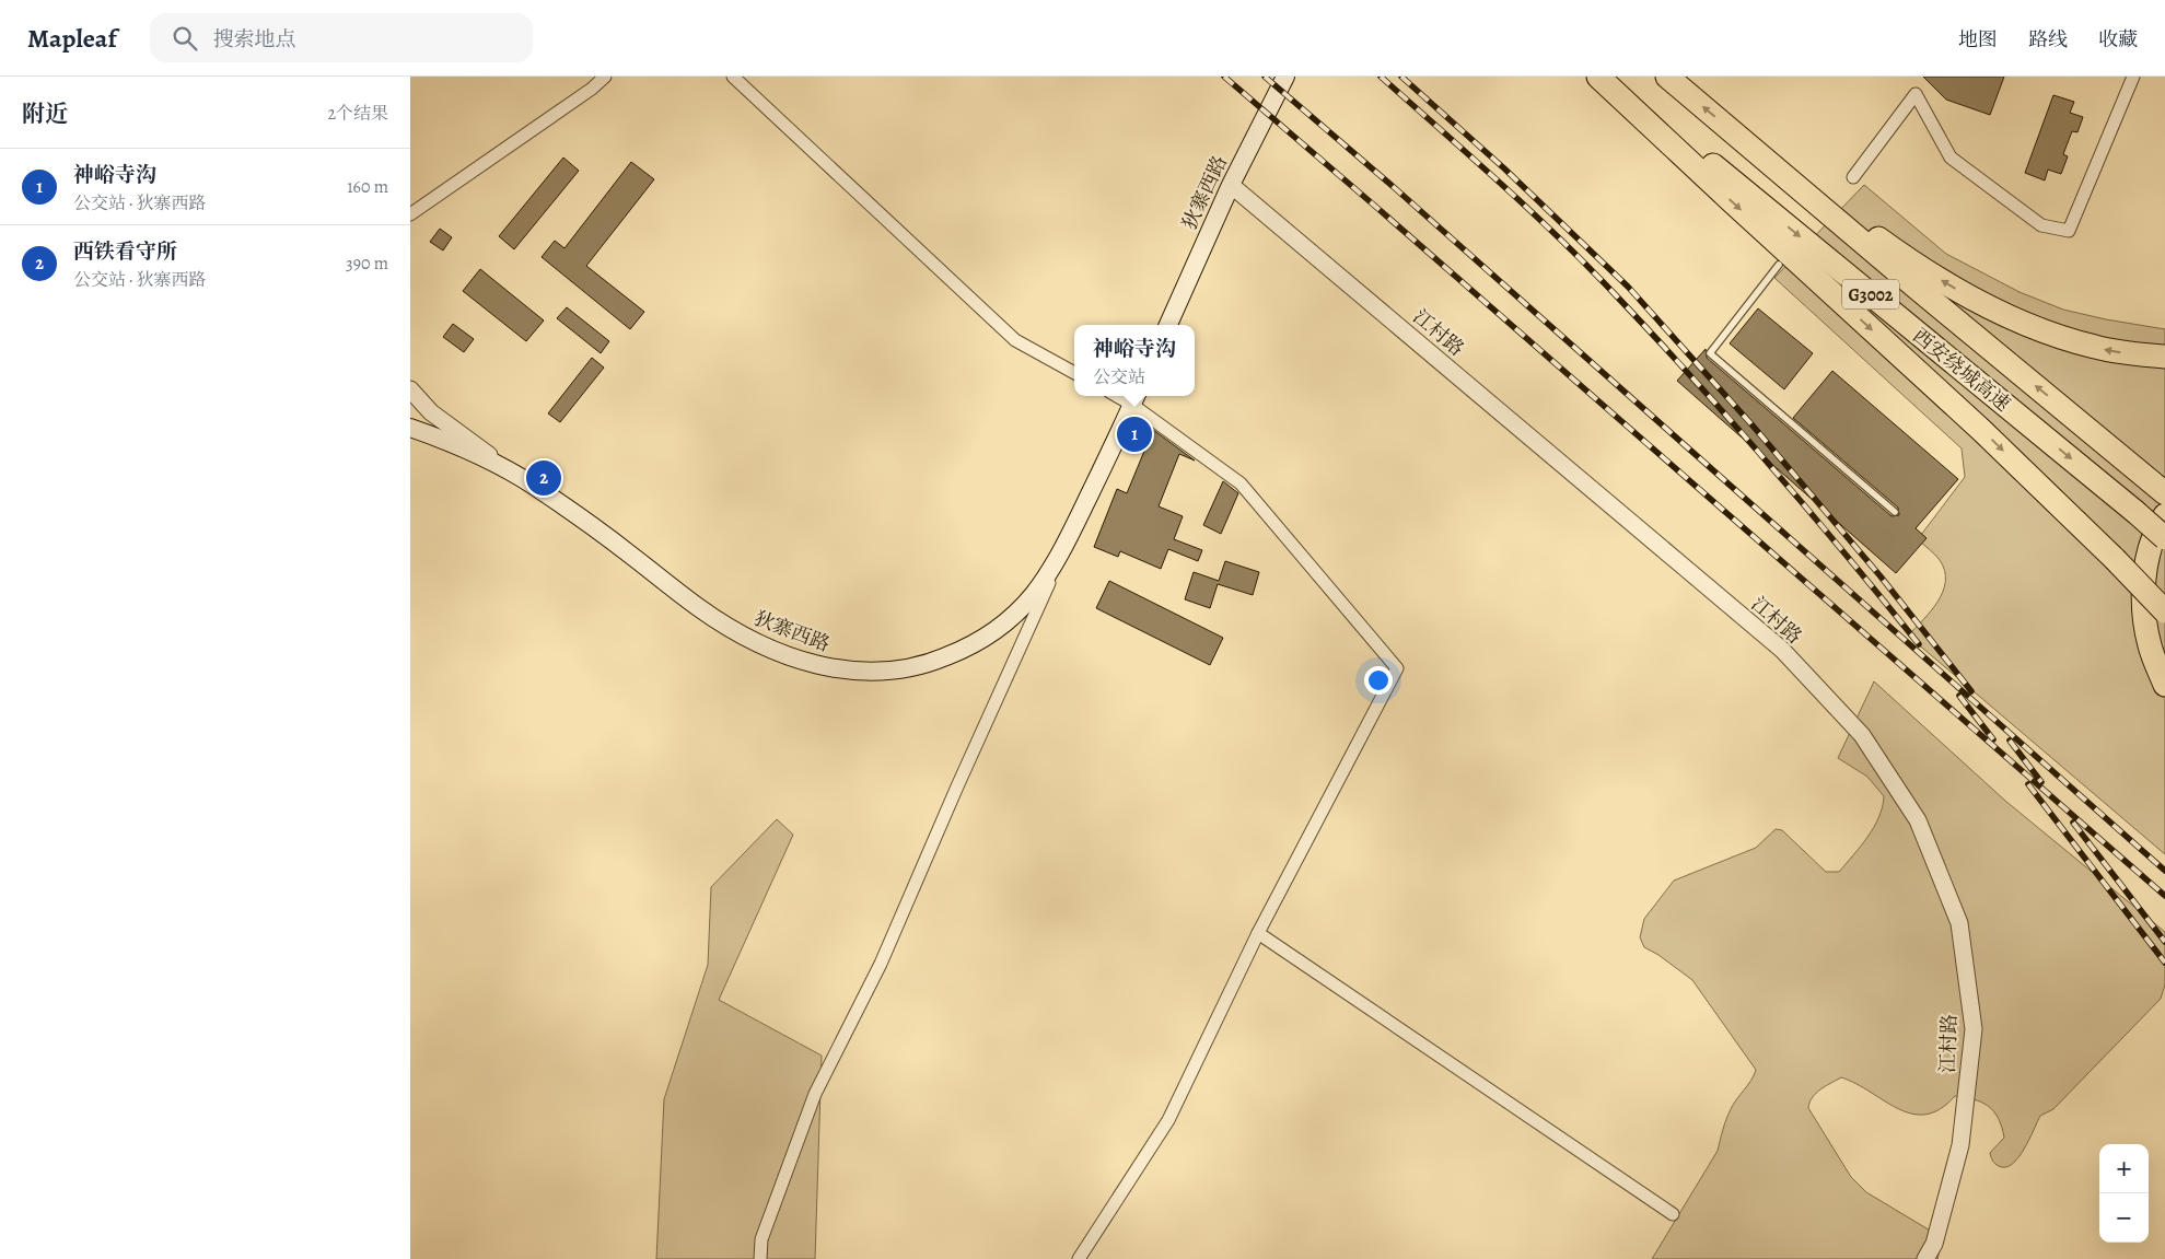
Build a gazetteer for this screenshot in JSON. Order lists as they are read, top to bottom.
{
  "streets": {
    "highway": ["G3002", "西安绕城高速"],
    "main road": ["狄寨西路"],
    "street": ["江村路"]
  },
  "crossings": [
    ["狄寨西路", "江村路"]
  ],
  "page": {
    "header": "Mapleaf",
    "search": "搜索地点",
    "nav": ["地图", "路线", "收藏"],
    "heading": ["附近", "2个结果"],
    "list": [
      {
        "mark": "1",
        "name": "神峪寺沟",
        "note": "公交站 · 狄寨西路",
        "value": "160 m"
      },
      {
        "mark": "2",
        "name": "西铁看守所",
        "note": "公交站 · 狄寨西路",
        "value": "390 m"
      }
    ],
    "popup": ["神峪寺沟", "公交站"],
    "pins": ["1", "2"],
    "map_buttons": ["+", "−"]
  }
}
